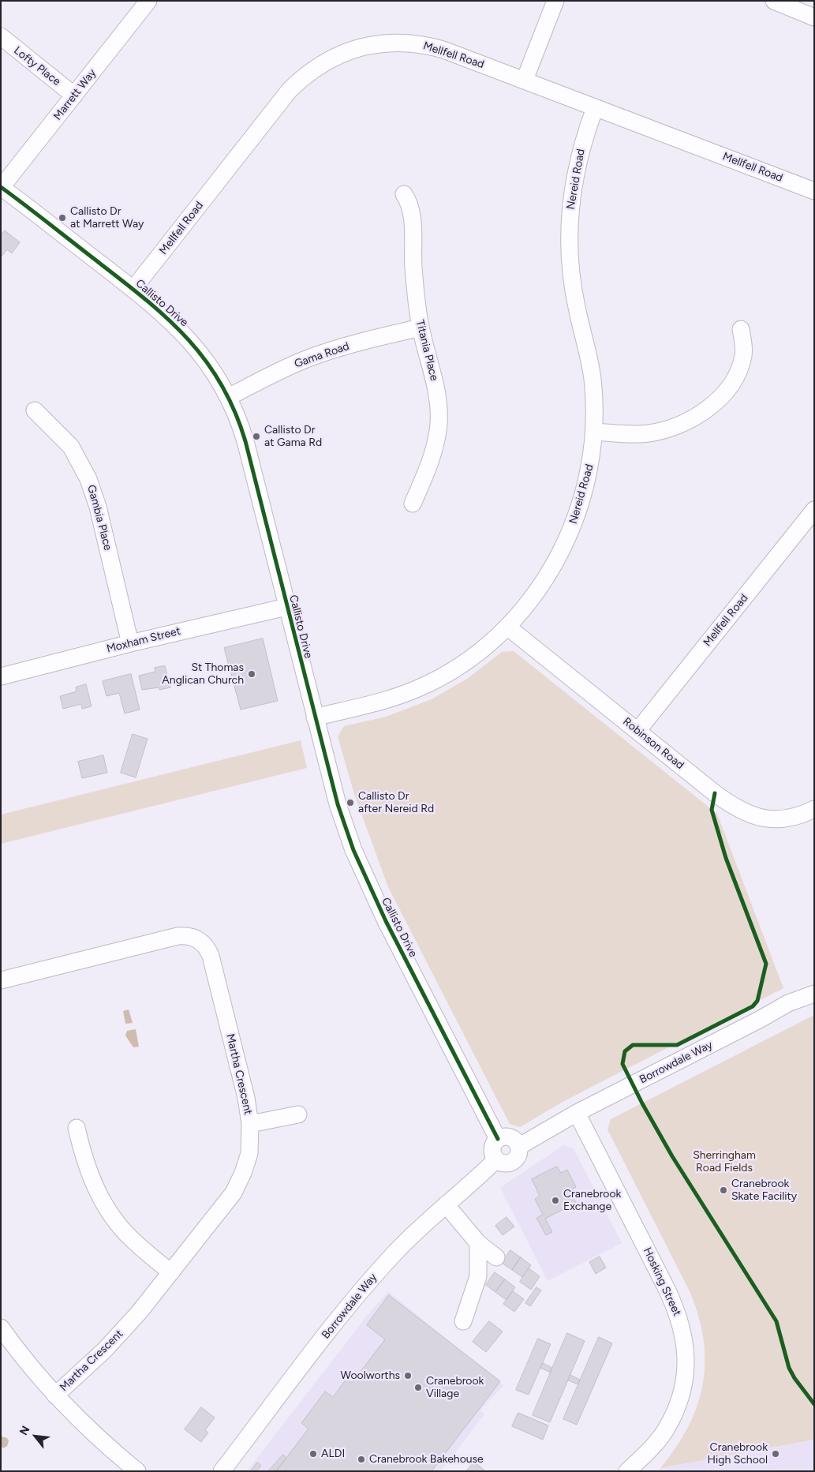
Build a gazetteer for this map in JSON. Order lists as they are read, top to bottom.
{
  "streets": {
    "street": [
      "Mellfell Road",
      "Lofty Place",
      "Marrett Way",
      "Nereid Road",
      "Callisto Drive",
      "Titania Place",
      "Gama Road",
      "Gambia Place",
      "Moxham Street",
      "Robinson Road",
      "Borrowdale Way",
      "Martha Crescent",
      "Hosking Street"
    ]
  },
  "crossings": [
    ["Mellfell Road", "Nereid Road"],
    ["Mellfell Road", "Callisto Drive"],
    ["Mellfell Road", "Robinson Road"],
    ["Lofty Place", "Marrett Way"],
    ["Marrett Way", "Callisto Drive"],
    ["Nereid Road", "Callisto Drive"],
    ["Nereid Road", "Robinson Road"],
    ["Callisto Drive", "Gama Road"],
    ["Callisto Drive", "Moxham Street"],
    ["Callisto Drive", "Borrowdale Way"],
    ["Titania Place", "Gama Road"],
    ["Gambia Place", "Moxham Street"],
    ["Borrowdale Way", "Hosking Street"]
  ],
  "parks": ["Sherringham Road Fields"],
  "places": [
    "Callisto Dr at Marrett Way",
    "Callisto Dr at Gama Rd",
    "St Thomas Anglican Church",
    "Callisto Dr after Nereid Rd",
    "Cranebrook Skate Facility",
    "Cranebrook Exchange",
    "Woolworths",
    "Cranebrook Village",
    "ALDI",
    "Cranebrook High School",
    "Cranebrook Bakehouse"
  ],
  "north": "top left"
}
